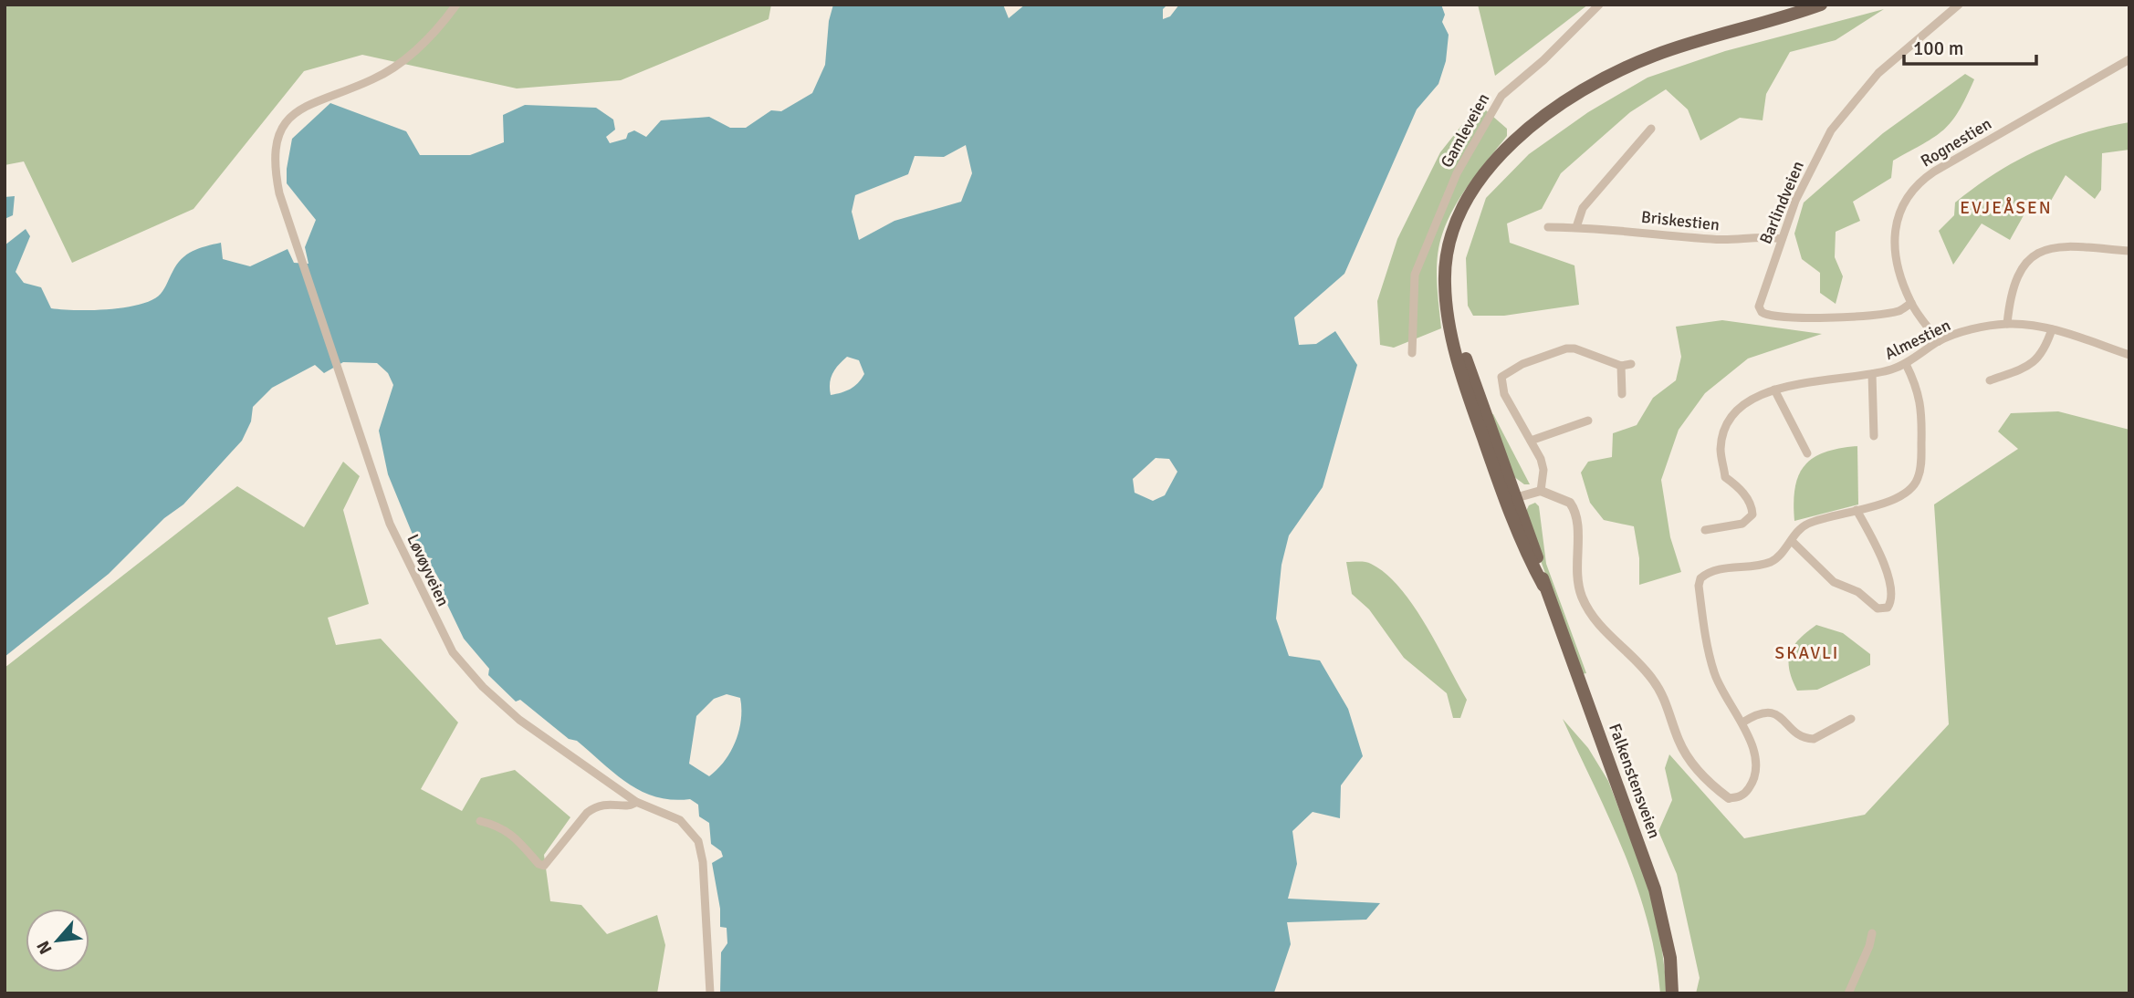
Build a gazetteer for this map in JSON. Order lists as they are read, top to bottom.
{
  "streets": {
    "main road": ["Falkenstensveien"],
    "street": [
      "Gamleveien",
      "Rognestien",
      "Barlindveien",
      "Briskestien",
      "Almestien",
      "Løvøyveien"
    ]
  },
  "crossings": [
    ["Rognestien", "Barlindveien"],
    ["Rognestien", "Almestien"],
    ["Barlindveien", "Briskestien"]
  ],
  "districts": ["EVJEÅSEN", "SKAVLI"],
  "scale_bar": "100 m",
  "north": "bottom left"
}
